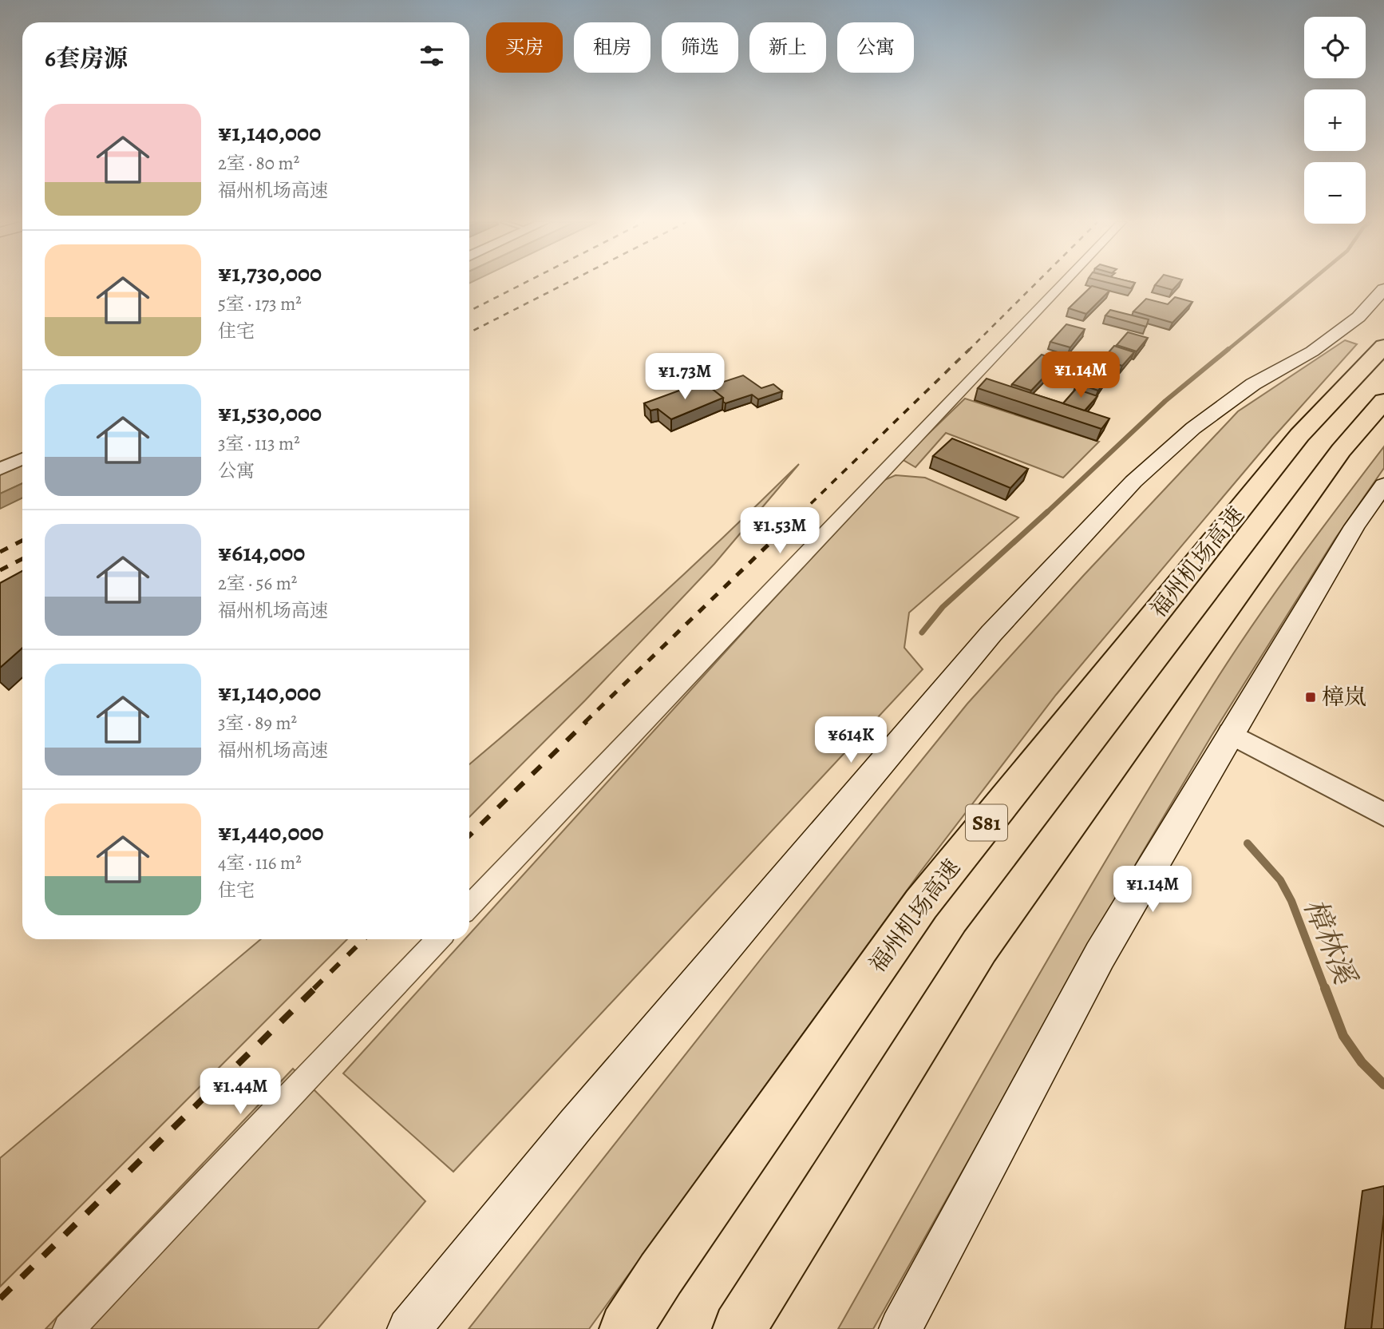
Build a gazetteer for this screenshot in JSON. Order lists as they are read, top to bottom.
{
  "streets": {
    "highway": ["福州机场高速", "S81"]
  },
  "water": ["樟林溪"],
  "places": {
    "transit": ["樟岚"]
  },
  "page": {
    "map_buttons": ["+", "−"],
    "chip": [
      "买房",
      "租房",
      "筛选",
      "新上",
      "公寓"
    ],
    "heading": "6套房源",
    "list": [
      {
        "name": "¥1,140,000",
        "note": "2室 · 80 m² · 福州机场高速"
      },
      {
        "name": "¥1,730,000",
        "note": "5室 · 173 m² · 住宅"
      },
      {
        "name": "¥1,530,000",
        "note": "3室 · 113 m² · 公寓"
      },
      {
        "name": "¥614,000",
        "note": "2室 · 56 m² · 福州机场高速"
      },
      {
        "name": "¥1,140,000",
        "note": "3室 · 89 m² · 福州机场高速"
      },
      {
        "name": "¥1,440,000",
        "note": "4室 · 116 m² · 住宅"
      }
    ],
    "price": [
      "¥1.14M",
      "¥1.73M",
      "¥1.53M",
      "¥614K",
      "¥1.14M",
      "¥1.44M"
    ]
  }
}
